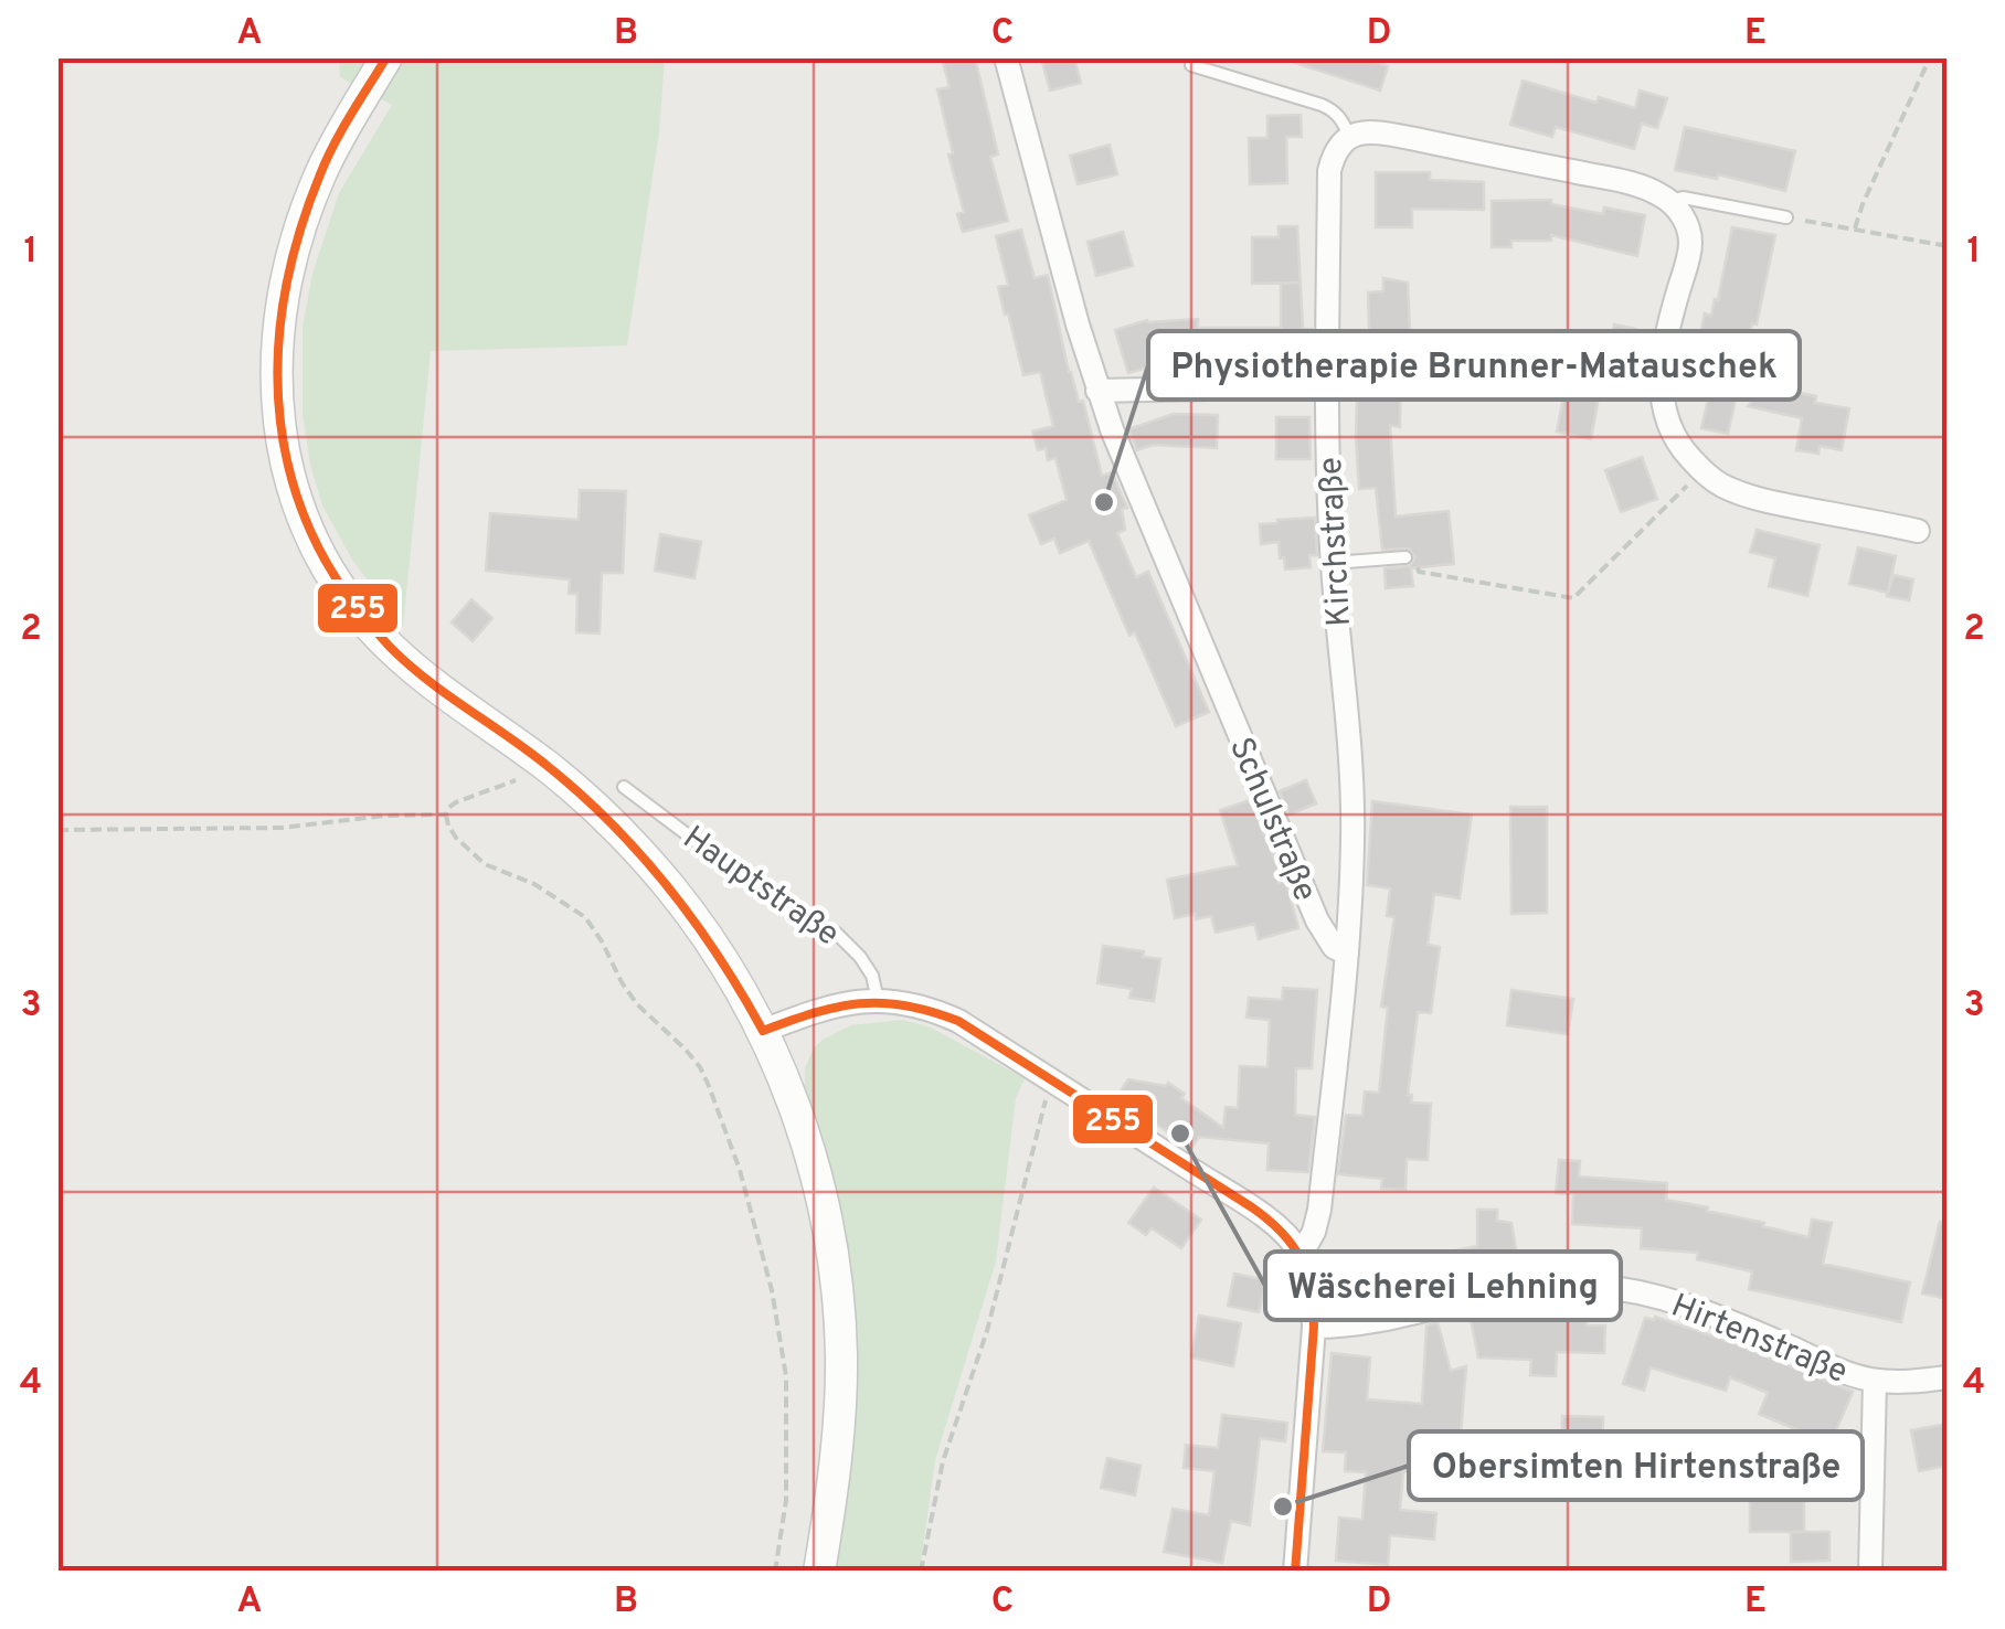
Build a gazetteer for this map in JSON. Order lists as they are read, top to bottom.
{
  "streets": {
    "street": ["Kirchstraße", "Schulstraße", "Hirtenstraße"],
    "lane": ["Hauptstraße"]
  },
  "crossings": [
    ["Kirchstraße", "Schulstraße"]
  ],
  "places": ["Physiotherapie Brunner-Matauschek", "Wäscherei Lehning", "Obersimten Hirtenstraße"],
  "lines": ["transit line 255"],
  "grid": {
    "columns": [
      "A",
      "B",
      "C",
      "D",
      "E"
    ],
    "rows": [
      "1",
      "2",
      "3",
      "4"
    ]
  }
}
